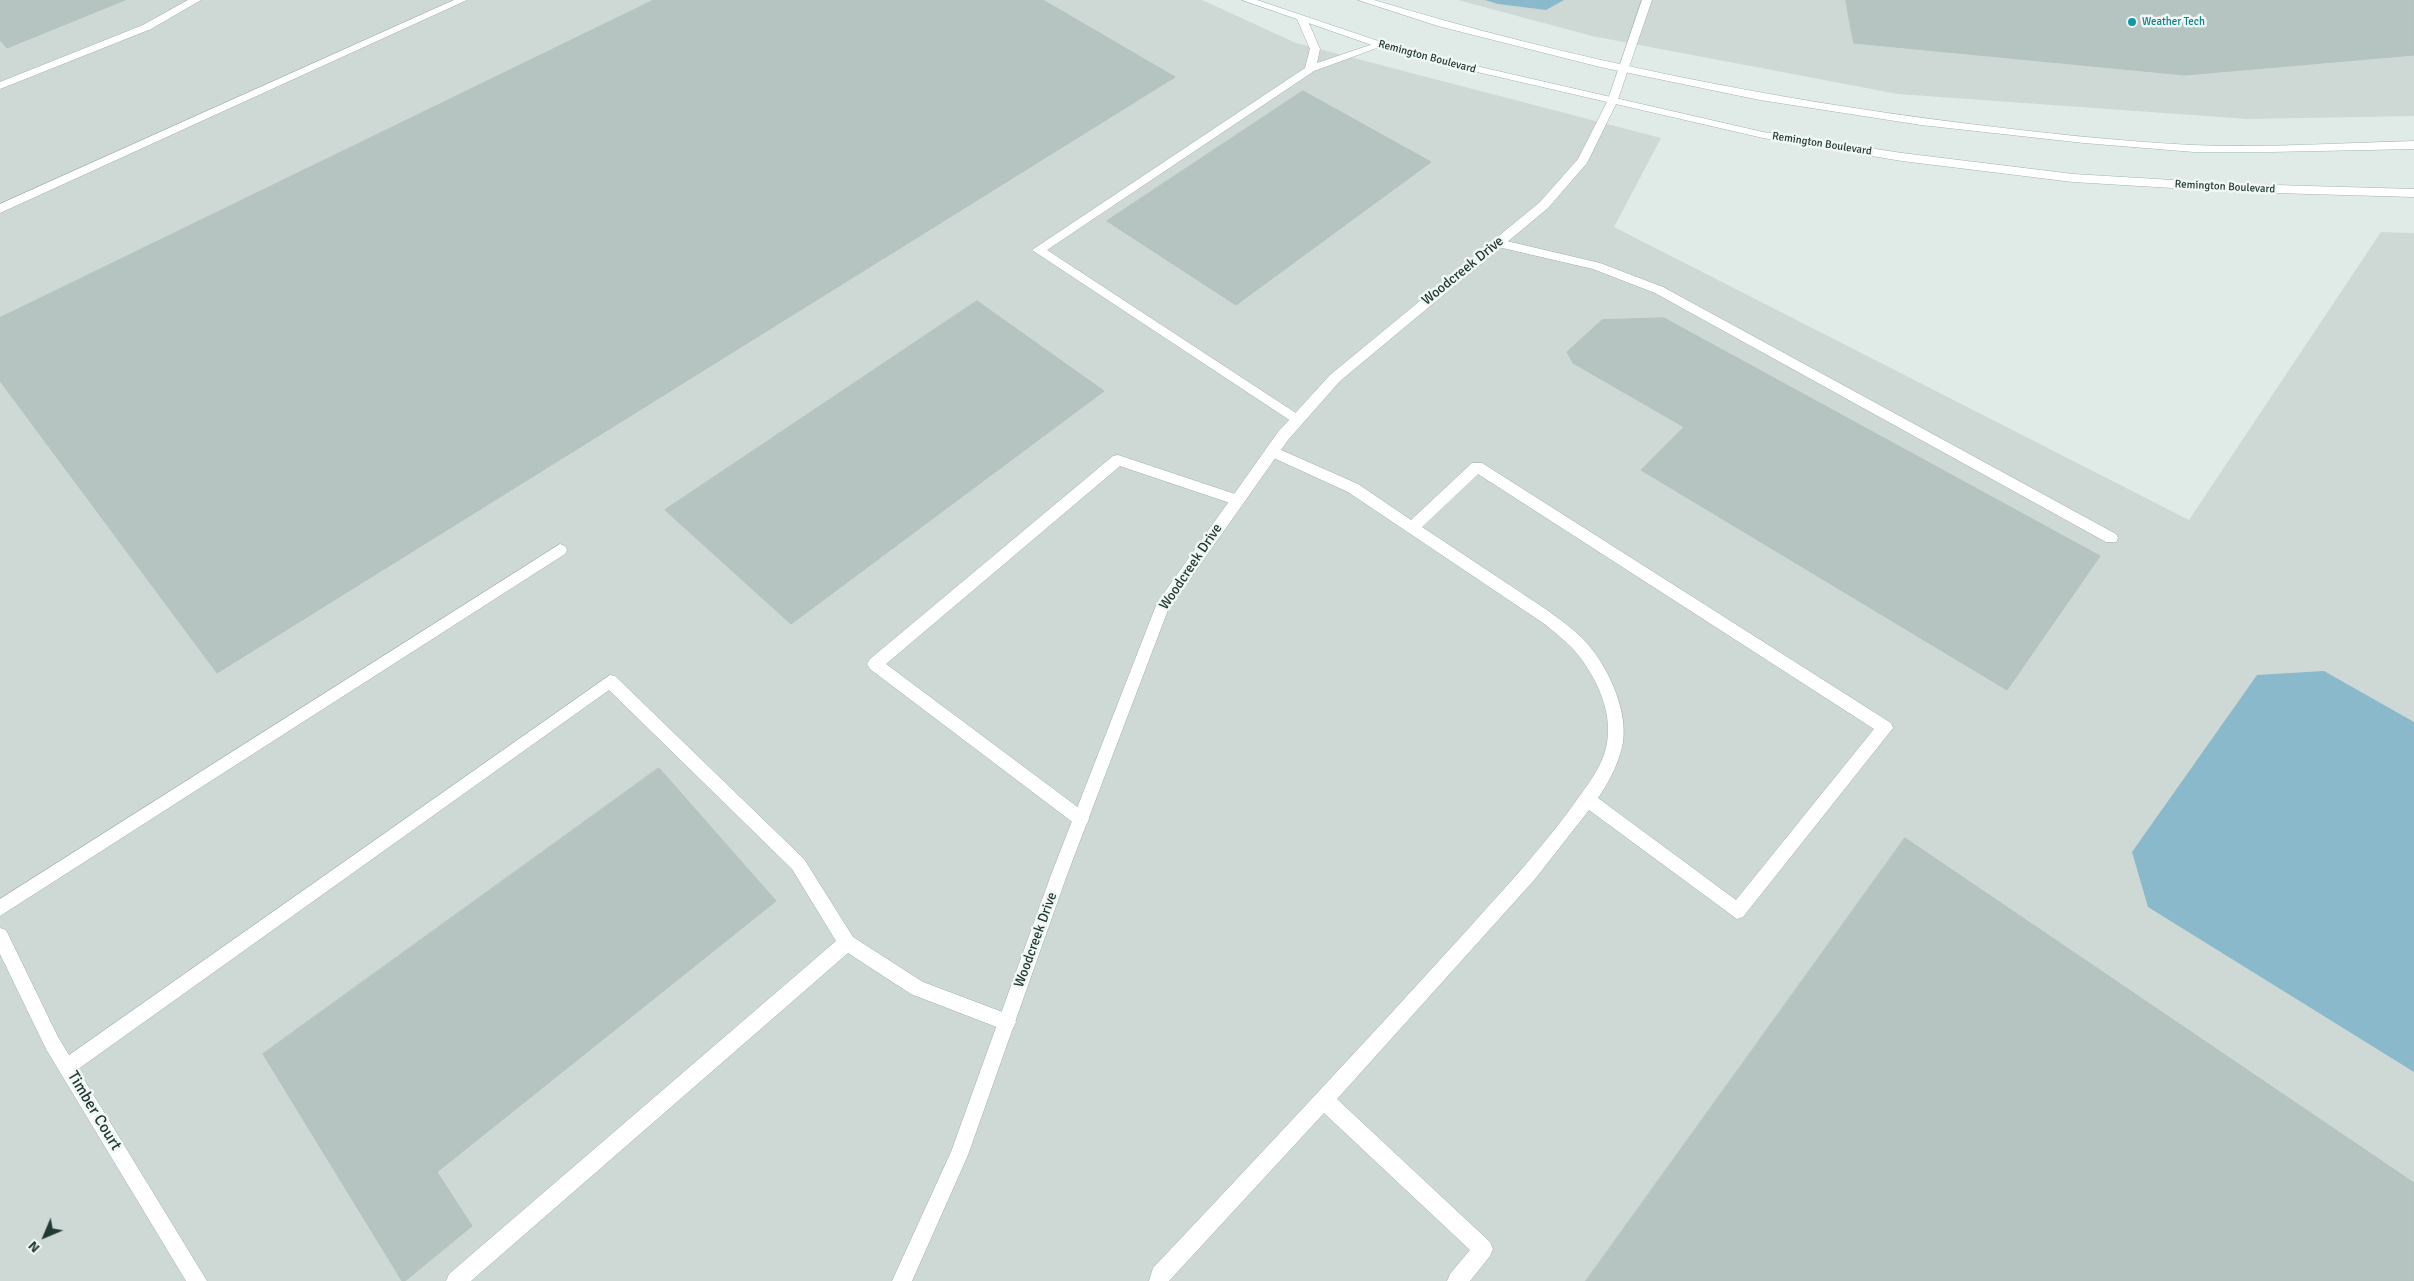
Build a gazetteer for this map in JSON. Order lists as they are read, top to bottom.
{
  "streets": {
    "street": ["Remington Boulevard", "Woodcreek Drive", "Timber Court"]
  },
  "crossings": [
    ["Remington Boulevard", "Woodcreek Drive"]
  ],
  "places": ["Weather Tech"],
  "north": "bottom left"
}
